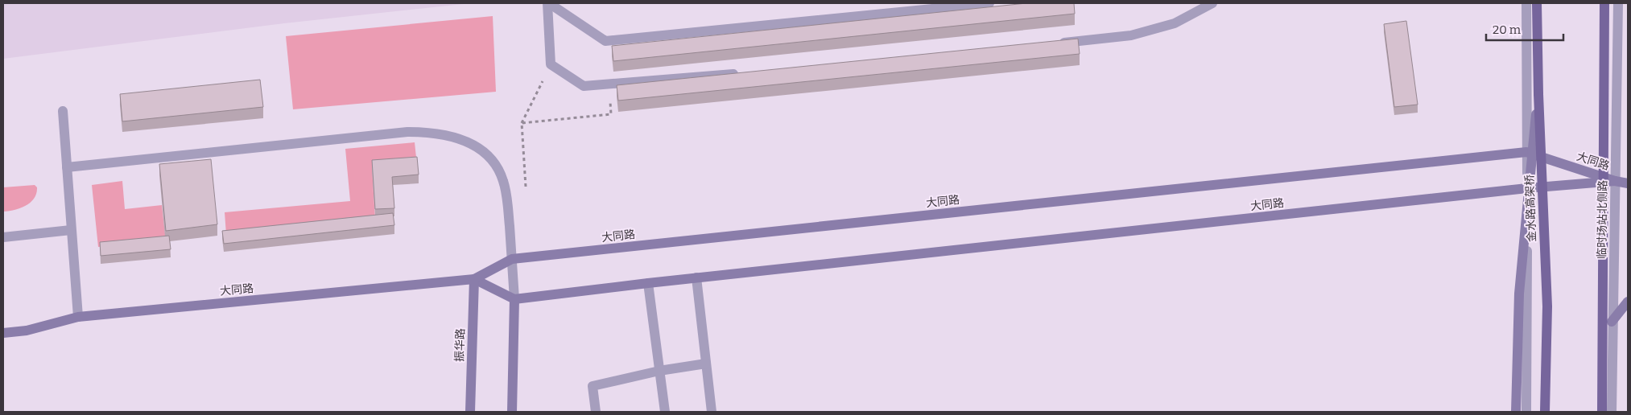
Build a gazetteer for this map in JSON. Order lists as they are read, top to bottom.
{
  "streets": {
    "main road": ["金水路高架桥"],
    "street": ["大同路", "临时场站北侧路", "振华路"]
  },
  "crossings": [
    ["大同路", "临时场站北侧路"],
    ["大同路", "振华路"]
  ],
  "scale_bar": "20 m"
}
